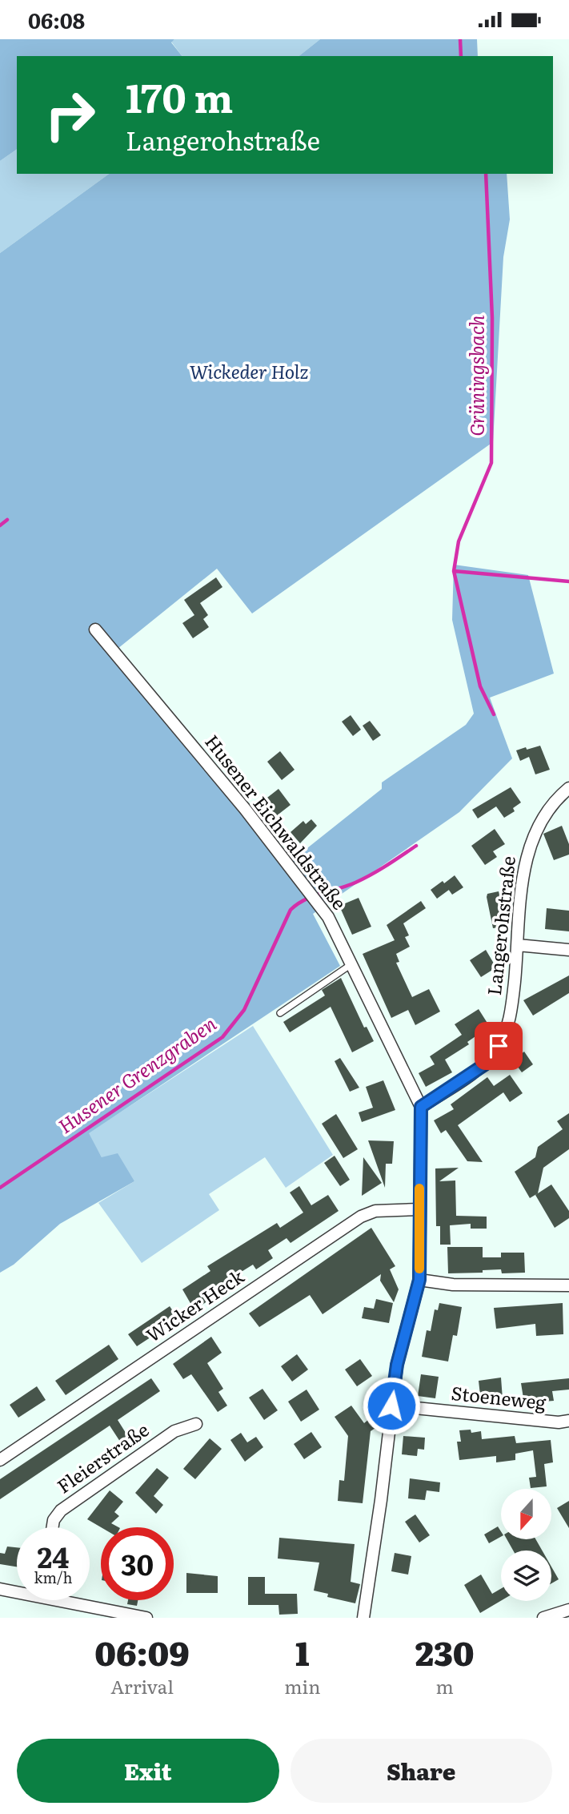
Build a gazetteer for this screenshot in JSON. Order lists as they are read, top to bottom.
{
  "streets": {
    "street": [
      "Husener Eichwaldstraße",
      "Langerohstraße",
      "Wicker Heck",
      "Stoeneweg",
      "Fleierstraße"
    ]
  },
  "crossings": [
    ["Husener Eichwaldstraße", "Langerohstraße"],
    ["Husener Eichwaldstraße", "Wicker Heck"],
    ["Husener Eichwaldstraße", "Stoeneweg"]
  ],
  "water": ["Grüningsbach", "Husener Grenzgraben"],
  "parks": ["Wickeder Holz"],
  "north": "bottom",
  "page": {
    "status": "06:08",
    "turn": ["170 m", "Langerohstraße"],
    "speed": "24 km/h",
    "limit": "30",
    "eta": [
      "06:09",
      "Arrival",
      "1",
      "min",
      "230",
      "m"
    ],
    "buttons": ["Exit", "Share"]
  }
}
